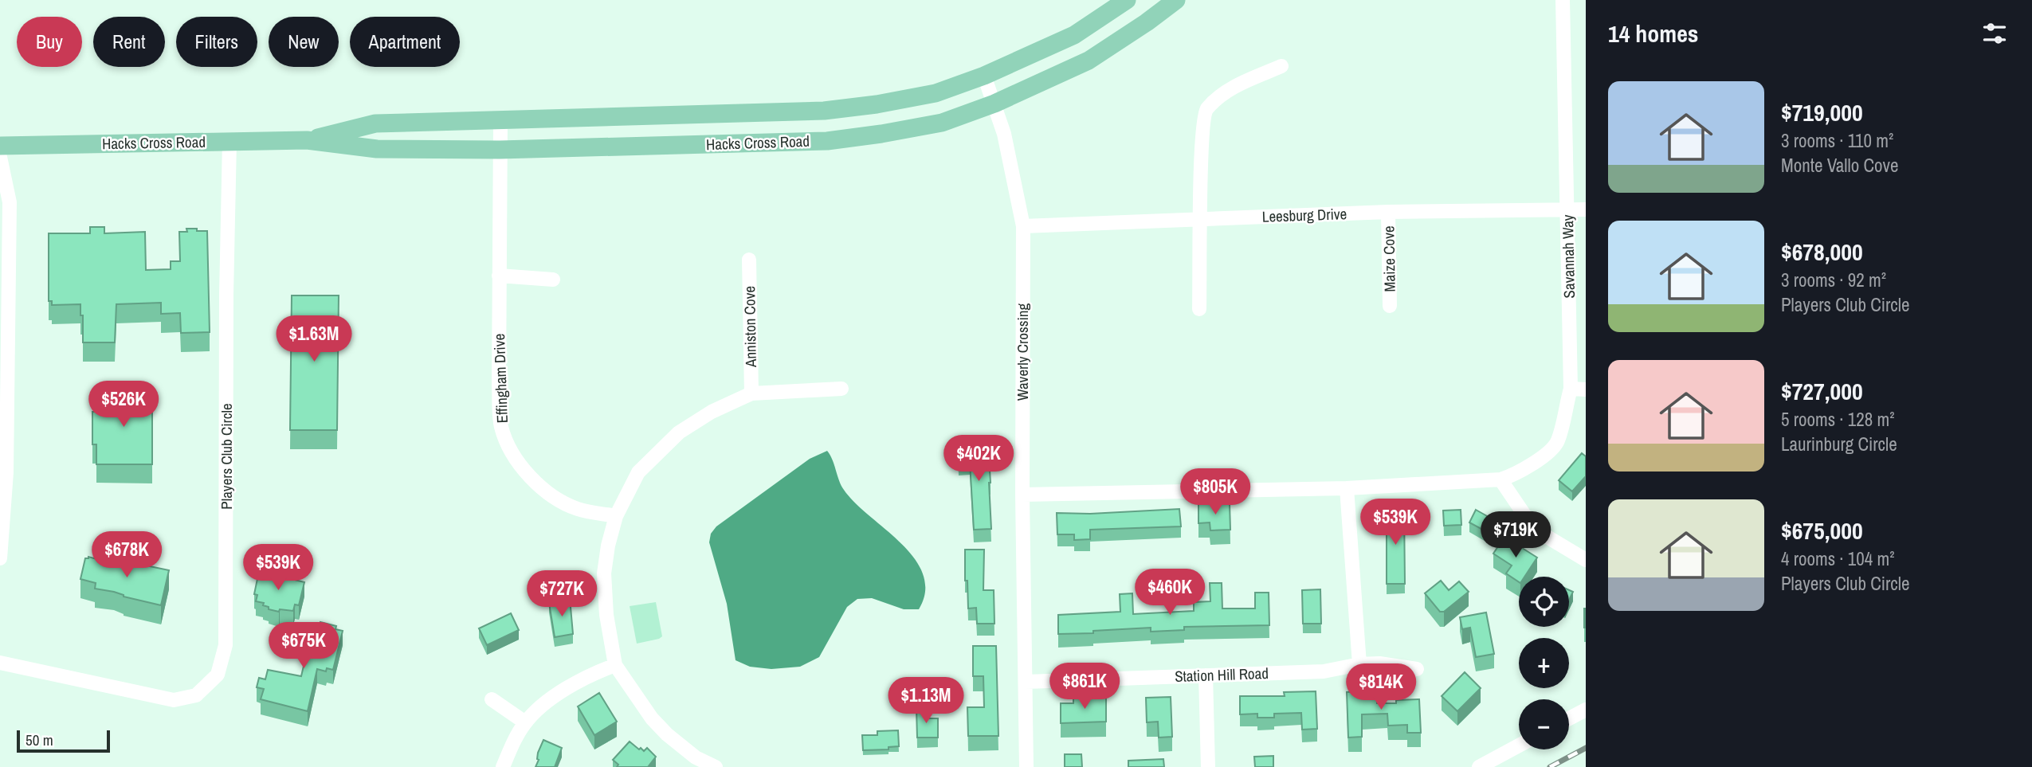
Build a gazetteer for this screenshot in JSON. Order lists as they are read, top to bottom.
{
  "streets": {
    "main road": ["Hacks Cross Road"],
    "street": [
      "Leesburg Drive",
      "Savannah Way",
      "Maize Cove",
      "Anniston Cove",
      "Waverly Crossing",
      "Effingham Drive",
      "Players Club Circle",
      "Station Hill Road"
    ]
  },
  "crossings": [
    ["Hacks Cross Road", "Waverly Crossing"],
    ["Hacks Cross Road", "Effingham Drive"],
    ["Hacks Cross Road", "Players Club Circle"],
    ["Leesburg Drive", "Savannah Way"],
    ["Leesburg Drive", "Maize Cove"],
    ["Leesburg Drive", "Waverly Crossing"],
    ["Waverly Crossing", "Station Hill Road"]
  ],
  "scale_bar": "50 m",
  "page": {
    "heading": "14 homes",
    "chip": [
      "Buy",
      "Rent",
      "Filters",
      "New",
      "Apartment"
    ],
    "list": [
      {
        "name": "$719,000",
        "note": "3 rooms · 110 m² · Monte Vallo Cove"
      },
      {
        "name": "$678,000",
        "note": "3 rooms · 92 m² · Players Club Circle"
      },
      {
        "name": "$727,000",
        "note": "5 rooms · 128 m² · Laurinburg Circle"
      },
      {
        "name": "$675,000",
        "note": "4 rooms · 104 m² · Players Club Circle"
      }
    ],
    "price": [
      "$1.63M",
      "$526K",
      "$402K",
      "$805K",
      "$539K",
      "$719K",
      "$678K",
      "$539K",
      "$460K",
      "$727K",
      "$675K",
      "$861K",
      "$814K",
      "$1.13M"
    ],
    "map_buttons": ["+", "−"],
    "scale": "50 m"
  }
}
